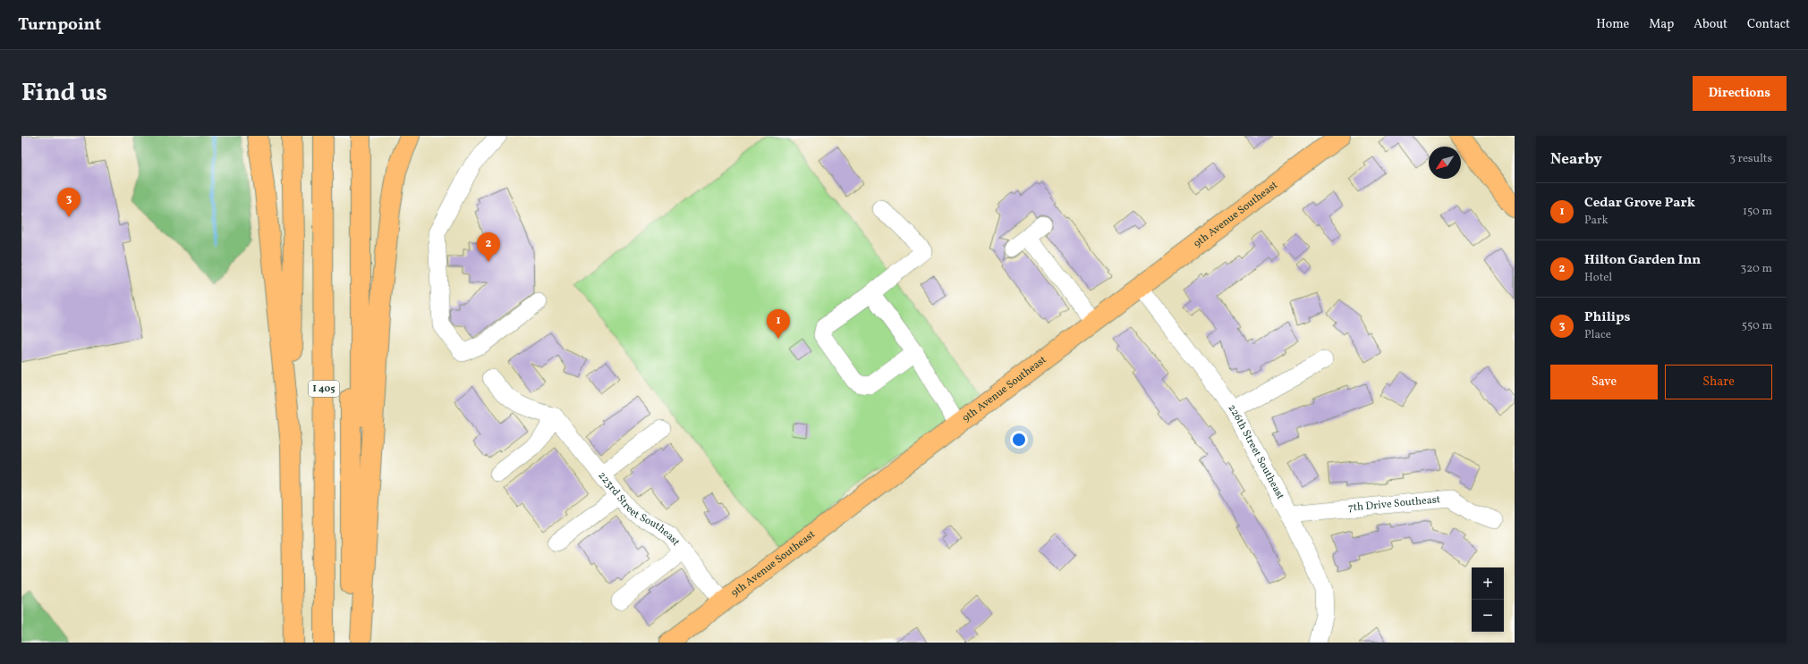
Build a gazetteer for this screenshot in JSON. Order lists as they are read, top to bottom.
{
  "streets": {
    "main road": ["9th Avenue Southeast", "I 405"],
    "street": ["226th Street Southeast", "7th Drive Southeast", "223rd Street Southeast"]
  },
  "crossings": [
    ["9th Avenue Southeast", "226th Street Southeast"],
    ["9th Avenue Southeast", "223rd Street Southeast"],
    ["226th Street Southeast", "7th Drive Southeast"]
  ],
  "north": "bottom left",
  "page": {
    "header": "Turnpoint",
    "nav": [
      "Home",
      "Map",
      "About",
      "Contact"
    ],
    "title": "Find us",
    "buttons": [
      "Directions",
      ["Save", "Share"]
    ],
    "heading": ["Nearby", "3 results"],
    "list": [
      {
        "mark": "1",
        "name": "Cedar Grove Park",
        "note": "Park",
        "value": "150 m"
      },
      {
        "mark": "2",
        "name": "Hilton Garden Inn",
        "note": "Hotel",
        "value": "320 m"
      },
      {
        "mark": "3",
        "name": "Philips",
        "note": "Place",
        "value": "550 m"
      }
    ],
    "pins": ["3", "2", "1"],
    "map_buttons": ["+", "−"]
  }
}
